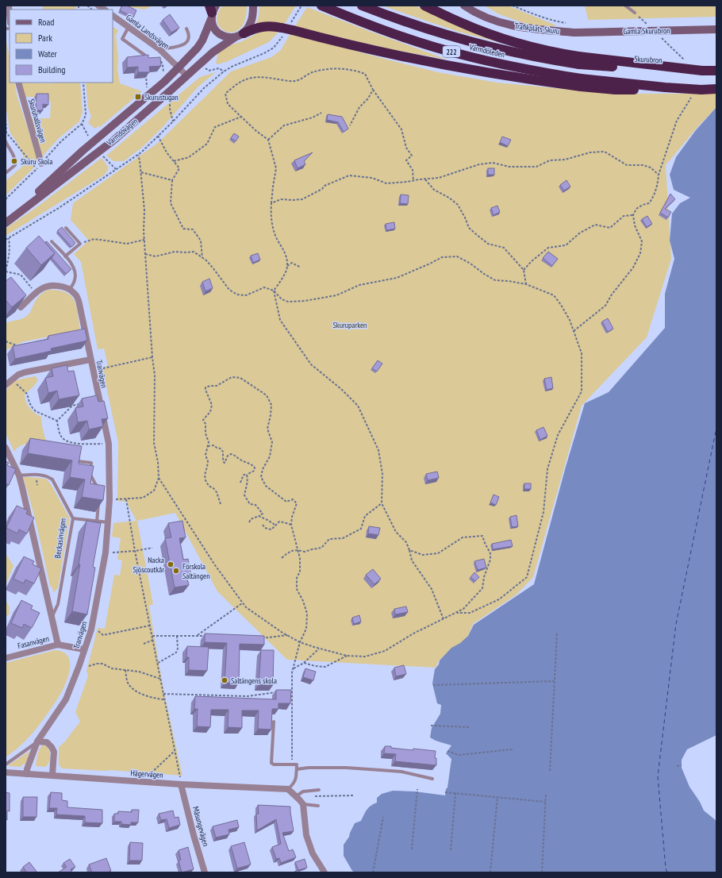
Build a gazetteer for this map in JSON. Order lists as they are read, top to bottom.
{
  "streets": {
    "highway": ["Värmdöleden", "222"],
    "main road": ["Trafikplats Skuru", "Gamla Skurubron", "Värmdövägen"],
    "street": [
      "Gamla Landsvägen",
      "Skuruhallsvägen",
      "Tranvägen",
      "Fasanvägen",
      "Hägervägen",
      "Måsungevägen"
    ],
    "lane": ["Beckasinvägen"]
  },
  "crossings": [
    ["Trafikplats Skuru", "Gamla Skurubron"],
    ["Gamla Landsvägen", "Värmdövägen"],
    ["Tranvägen", "Fasanvägen"],
    ["Tranvägen", "Hägervägen"],
    ["Hägervägen", "Måsungevägen"]
  ],
  "parks": ["Skuruparken"],
  "places": {
    "transit": ["Skurustugan"],
    "other": [
      "Skuru Skola",
      "Nacka Sjöscoutkår",
      "Förskola Saltängen",
      "Saltängens skola"
    ]
  },
  "legend": [
    "Road",
    "Park",
    "Water",
    "Building"
  ]
}
